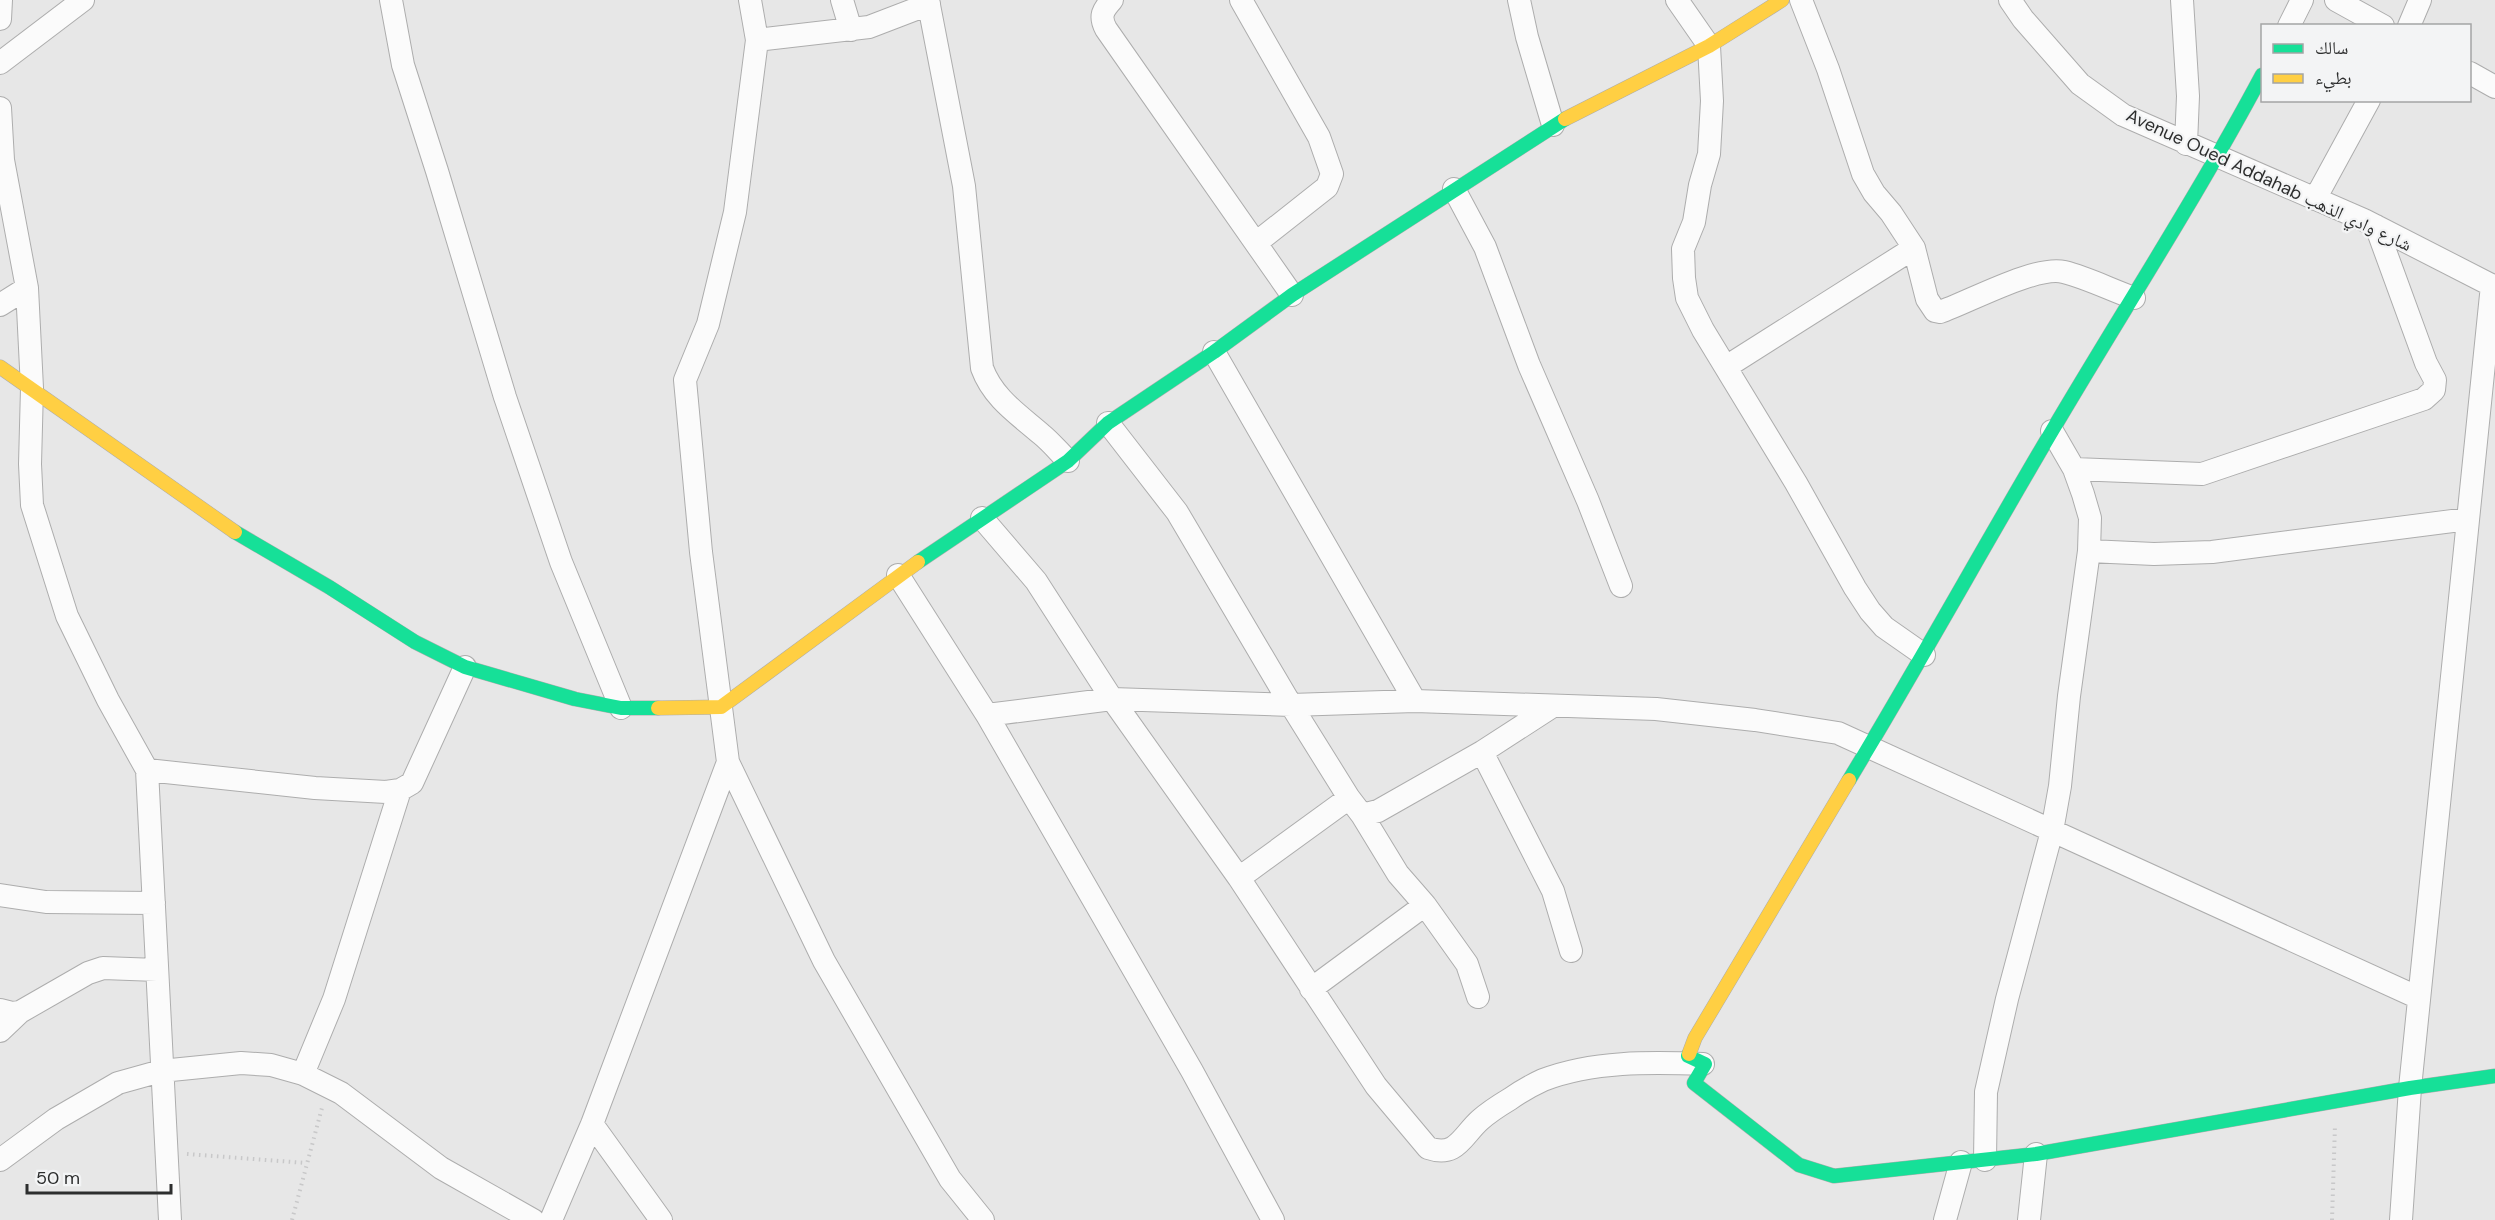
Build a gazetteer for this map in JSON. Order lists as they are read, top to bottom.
{
  "streets": {
    "street": ["Avenue Oued Addahab شارع وادي الذهب"]
  },
  "legend": ["سالك", "بطيء"],
  "scale_bar": "50 m"
}
